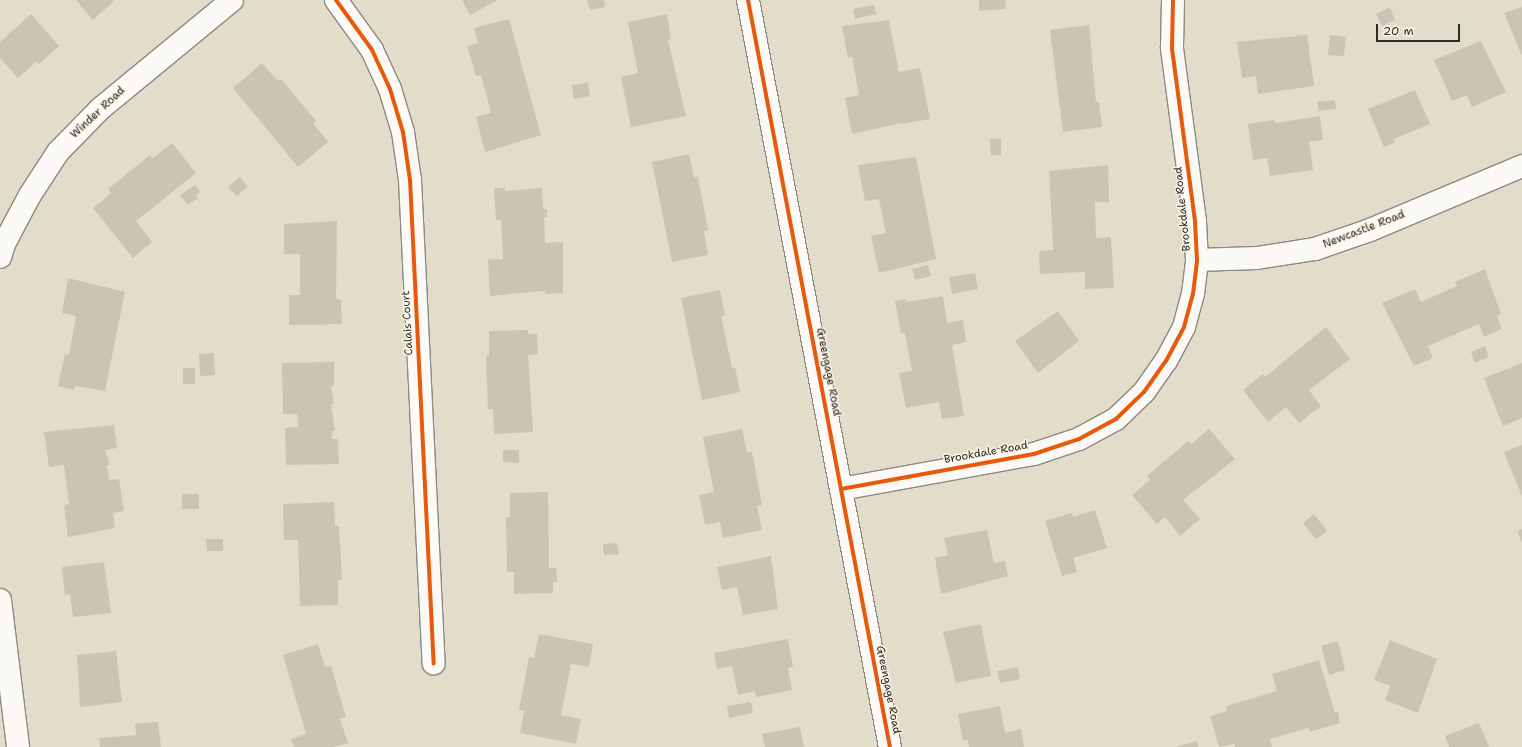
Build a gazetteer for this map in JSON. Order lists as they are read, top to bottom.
{
  "streets": {
    "street": [
      "Winder Road",
      "Brookdale Road",
      "Newcastle Road",
      "Calais Court",
      "Greengage Road"
    ]
  },
  "crossings": [
    ["Brookdale Road", "Newcastle Road"],
    ["Brookdale Road", "Greengage Road"]
  ],
  "scale_bar": "20 m"
}
